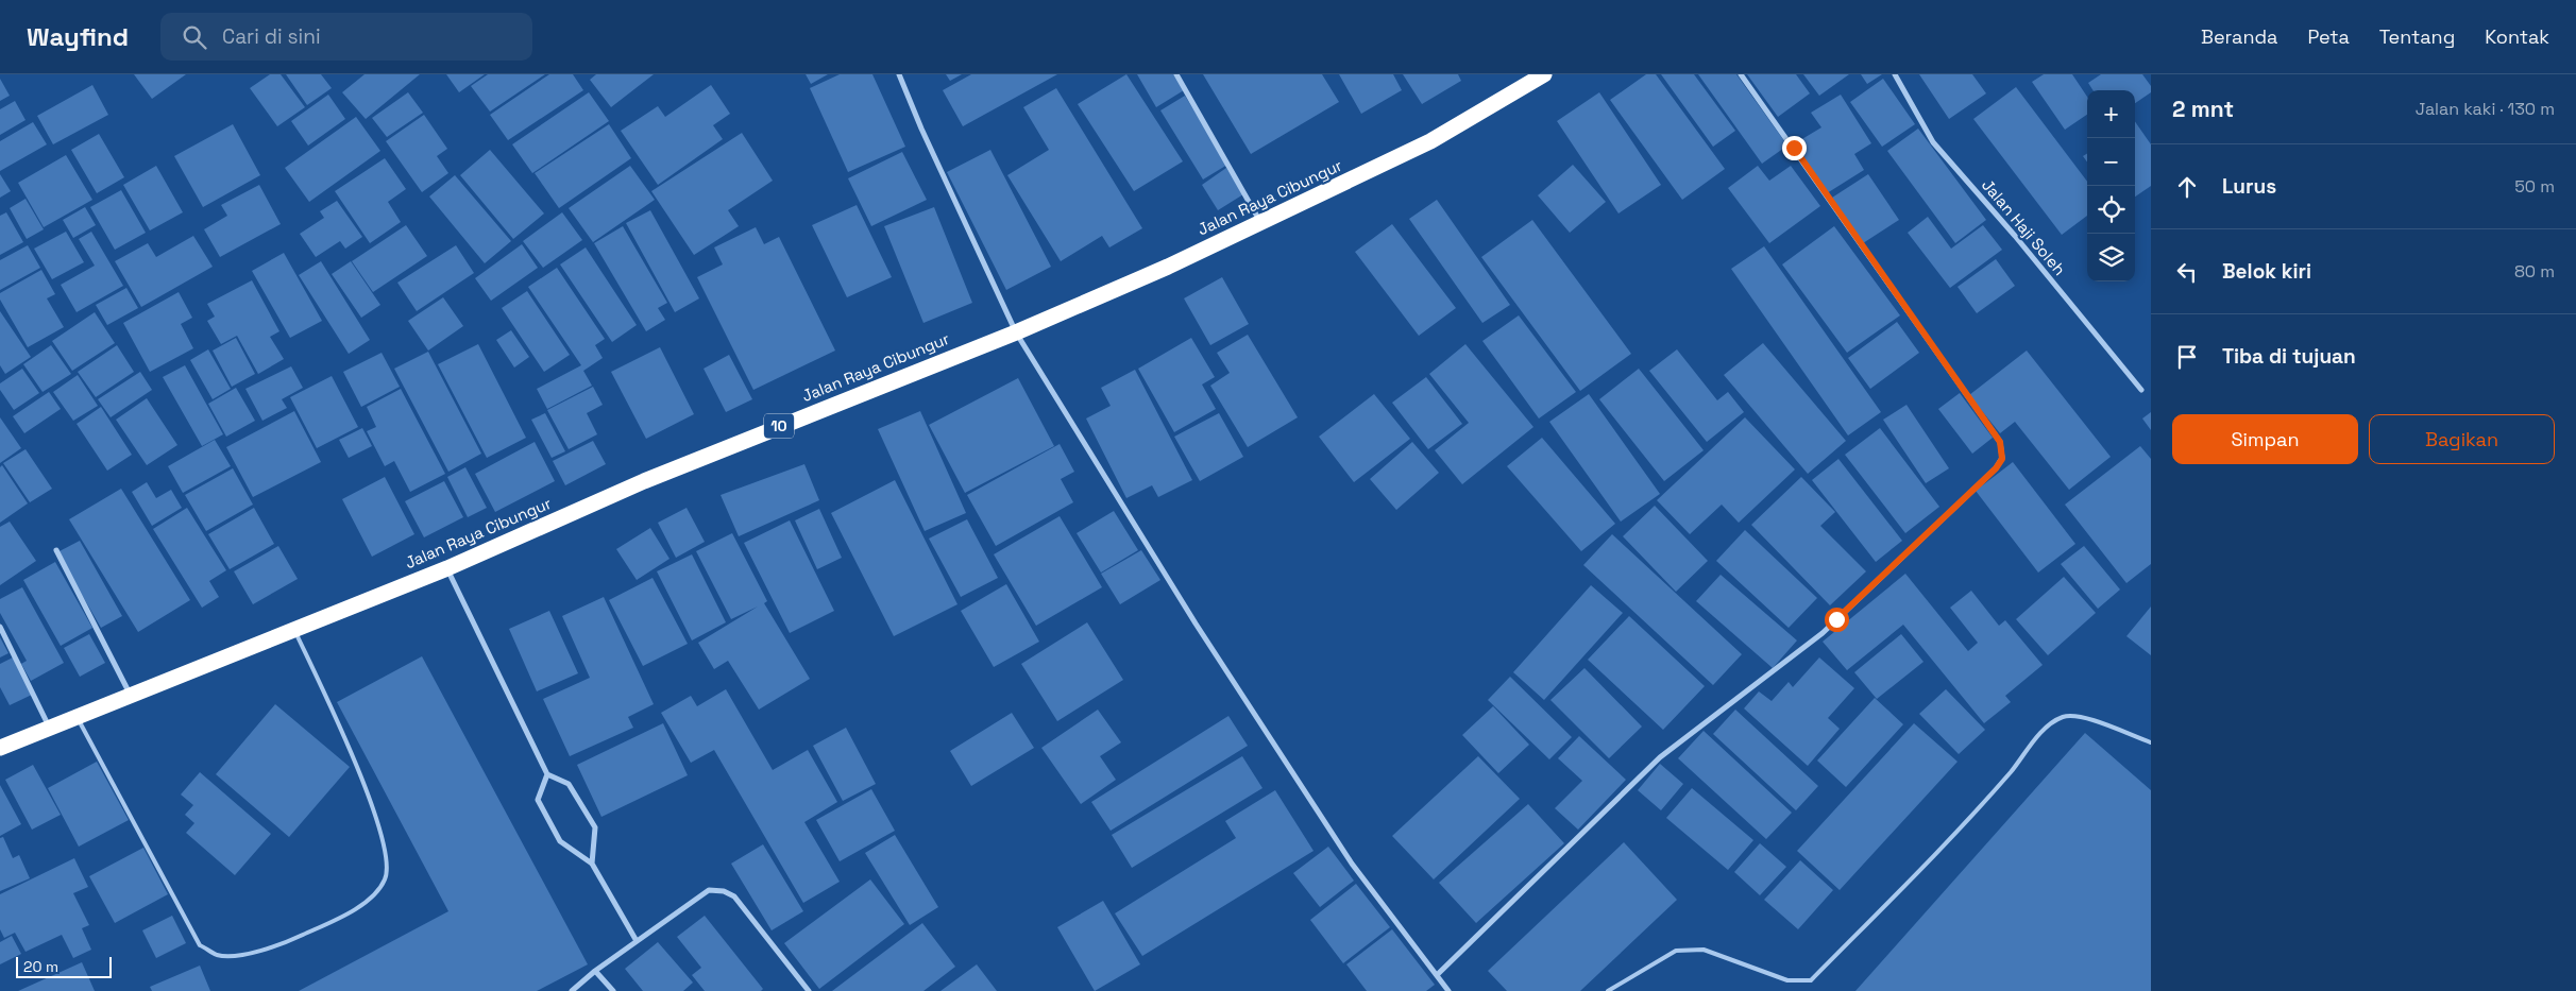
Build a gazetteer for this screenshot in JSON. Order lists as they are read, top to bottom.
{
  "streets": {
    "highway": ["Jalan Raya Cibungur", "10"],
    "street": ["Jalan Haji Soleh"]
  },
  "scale_bar": "20 m",
  "page": {
    "header": "Wayfind",
    "search": "Cari di sini",
    "nav": [
      "Beranda",
      "Peta",
      "Tentang",
      "Kontak"
    ],
    "heading": ["2 mnt", "Jalan kaki · 130 m"],
    "map_buttons": ["+", "−"],
    "list": [
      ["Lurus", "50 m"],
      ["Belok kiri", "80 m"],
      "Tiba di tujuan"
    ],
    "buttons": ["Simpan", "Bagikan"],
    "scale": "20 m"
  }
}
